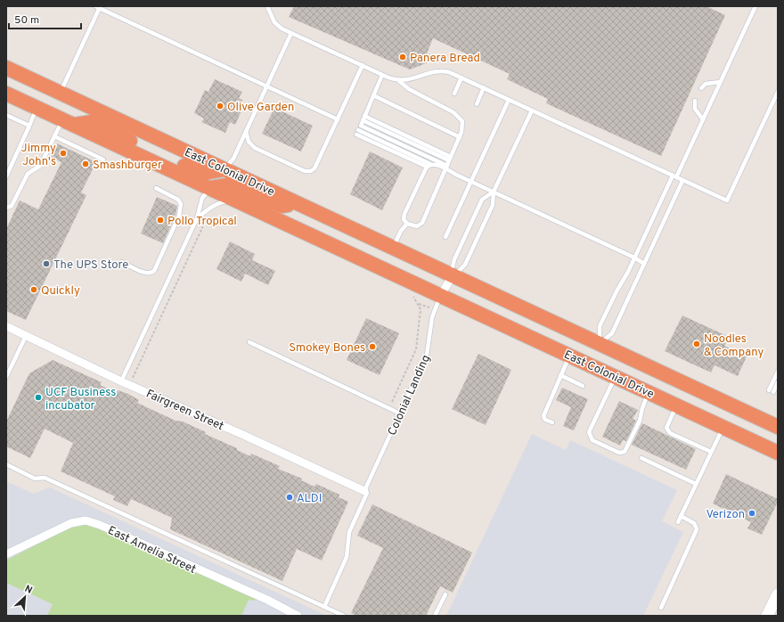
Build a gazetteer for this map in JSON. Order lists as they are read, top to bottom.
{
  "streets": {
    "highway": ["East Colonial Drive"],
    "street": ["Fairgreen Street", "East Amelia Street"],
    "lane": ["Colonial Landing"]
  },
  "crossings": [
    ["East Colonial Drive", "Colonial Landing"],
    ["Colonial Landing", "Fairgreen Street"]
  ],
  "places": [
    "Panera Bread",
    "Olive Garden",
    "Jimmy John's",
    "Smashburger",
    "Pollo Tropical",
    "The UPS Store",
    "Quickly",
    "Noodles & Company",
    "Smokey Bones",
    "UCF Business incubator",
    "ALDI",
    "Verizon"
  ],
  "scale_bar": "50 m",
  "north": "top right"
}
